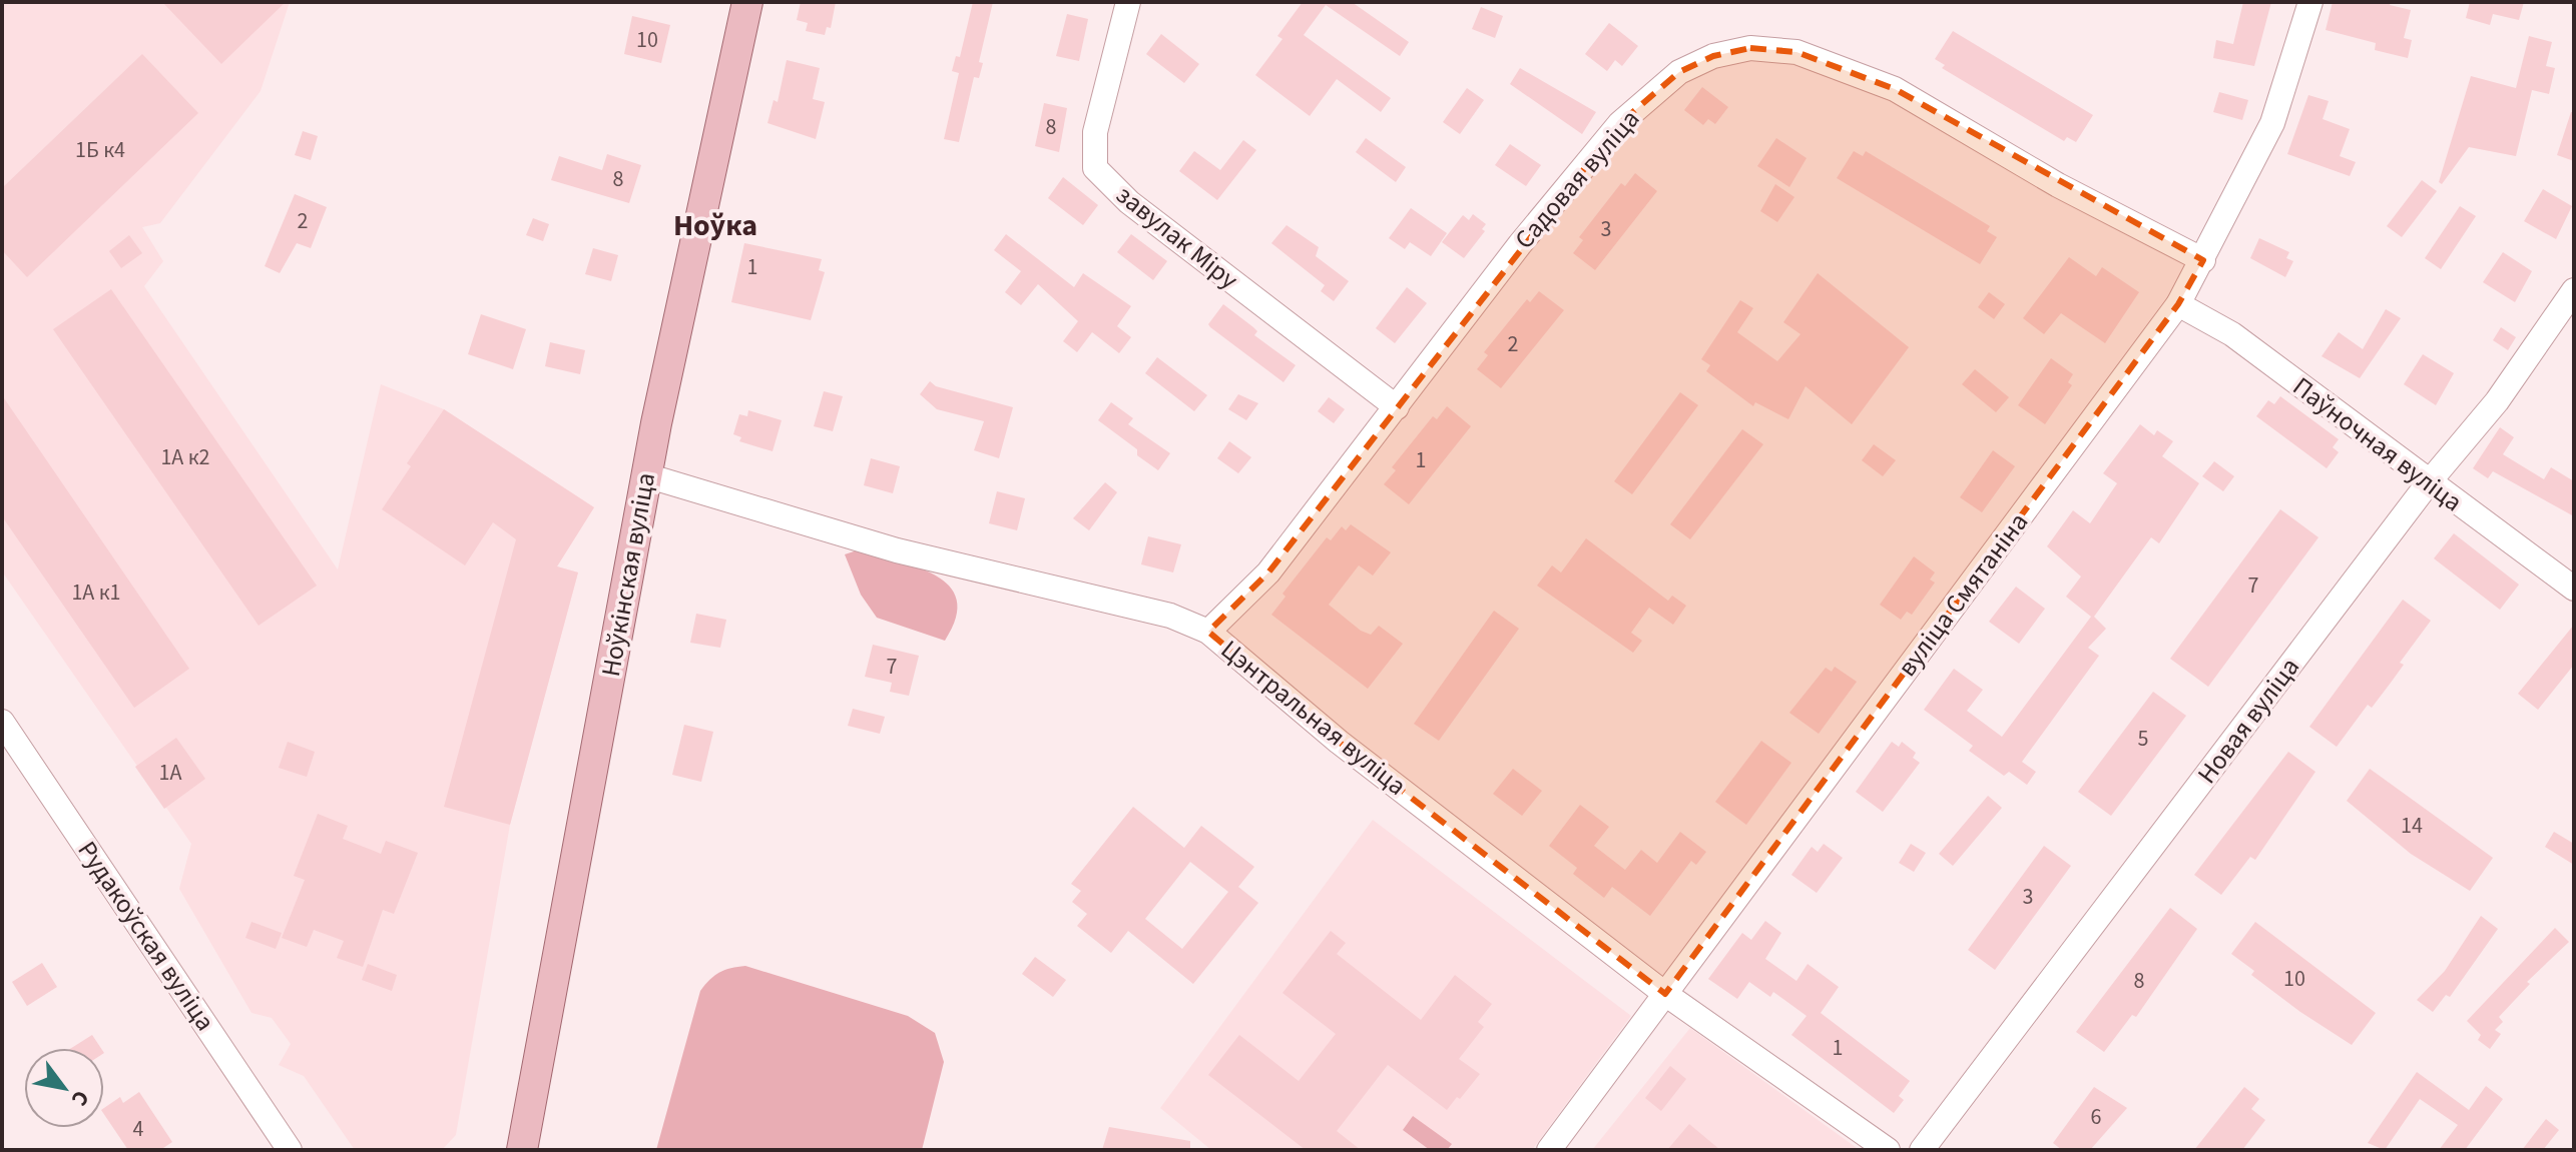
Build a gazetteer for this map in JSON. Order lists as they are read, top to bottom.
{
  "streets": {
    "main road": ["Ноўкінская вуліца"],
    "street": [
      "Садовая вуліца",
      "завулак Міру",
      "Паўночная вуліца",
      "вуліца Смятаніна",
      "Цэнтральная вуліца",
      "Новая вуліца",
      "Рудакоўская вуліца"
    ]
  },
  "crossings": [
    ["Садовая вуліца", "завулак Міру"],
    ["Садовая вуліца", "вуліца Смятаніна"],
    ["Садовая вуліца", "Цэнтральная вуліца"],
    ["Паўночная вуліца", "вуліца Смятаніна"],
    ["Паўночная вуліца", "Новая вуліца"],
    ["Ноўкінская вуліца", "Цэнтральная вуліца"],
    ["вуліца Смятаніна", "Цэнтральная вуліца"]
  ],
  "districts": ["Ноўка"],
  "house_numbers": [
    "10",
    "8",
    "1Б к4",
    "8",
    "2",
    "3",
    "1",
    "2",
    "1А к2",
    "1",
    "7",
    "1А к1",
    "7",
    "5",
    "1А",
    "14",
    "3",
    "10",
    "8",
    "1",
    "6",
    "4"
  ],
  "north": "bottom right"
}
